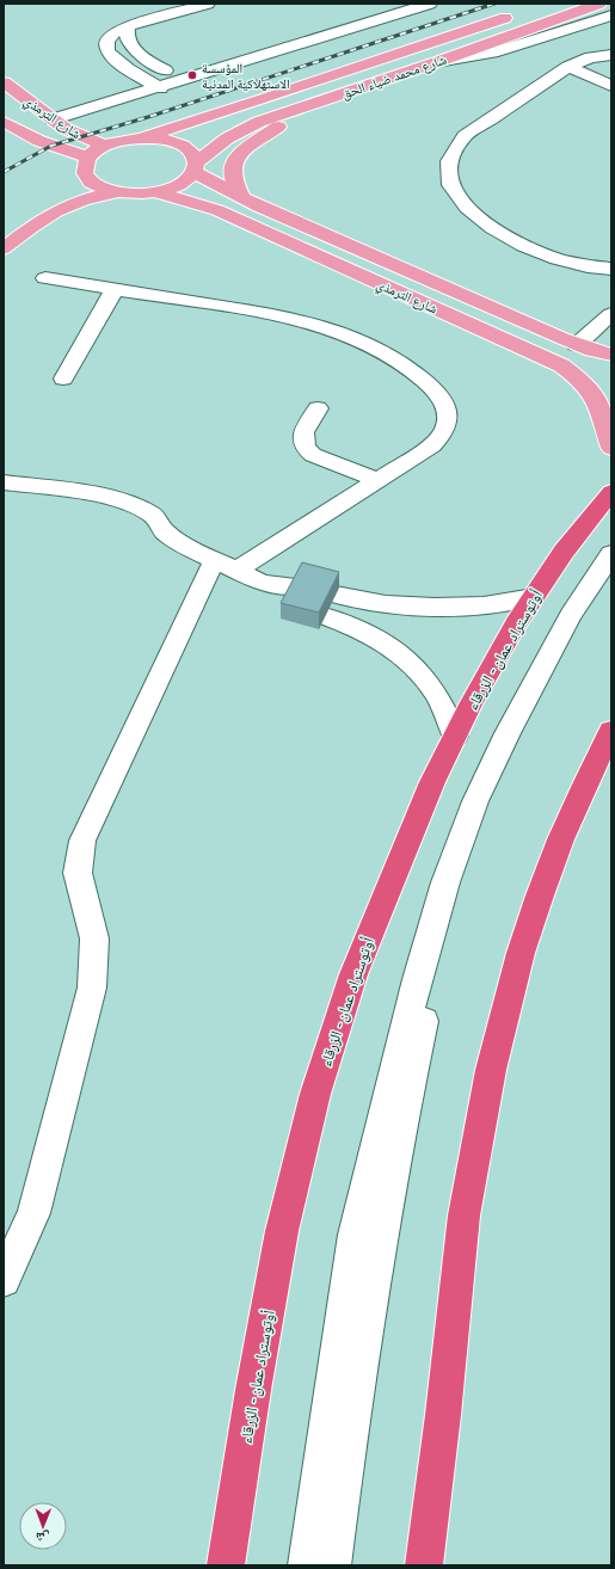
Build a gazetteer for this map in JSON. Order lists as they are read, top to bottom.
{
  "streets": {
    "highway": ["أوتوستراد عمان - الزرقاء"],
    "main road": ["شارع محمد ضياء الحق", "شارع الترمذي"]
  },
  "crossings": [
    ["شارع محمد ضياء الحق", "شارع الترمذي"]
  ],
  "places": ["المؤسسة الاستهلاكية المدنية"],
  "north": "bottom"
}
